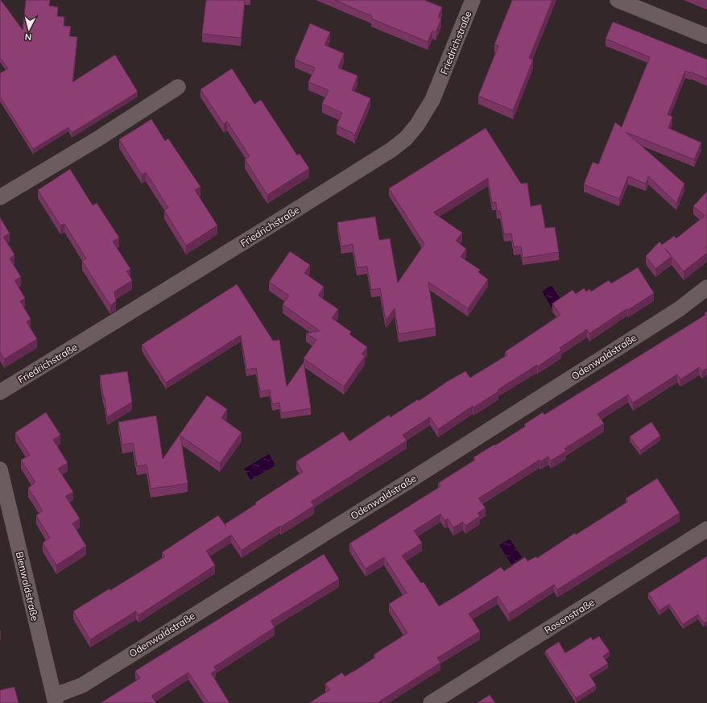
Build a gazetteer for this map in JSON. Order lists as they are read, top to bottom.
{
  "streets": {
    "street": [
      "Friedrichstraße",
      "Odenwaldstraße",
      "Bienwaldstraße",
      "Rosenstraße"
    ]
  },
  "crossings": [
    ["Odenwaldstraße", "Bienwaldstraße"]
  ],
  "north": "bottom"
}
